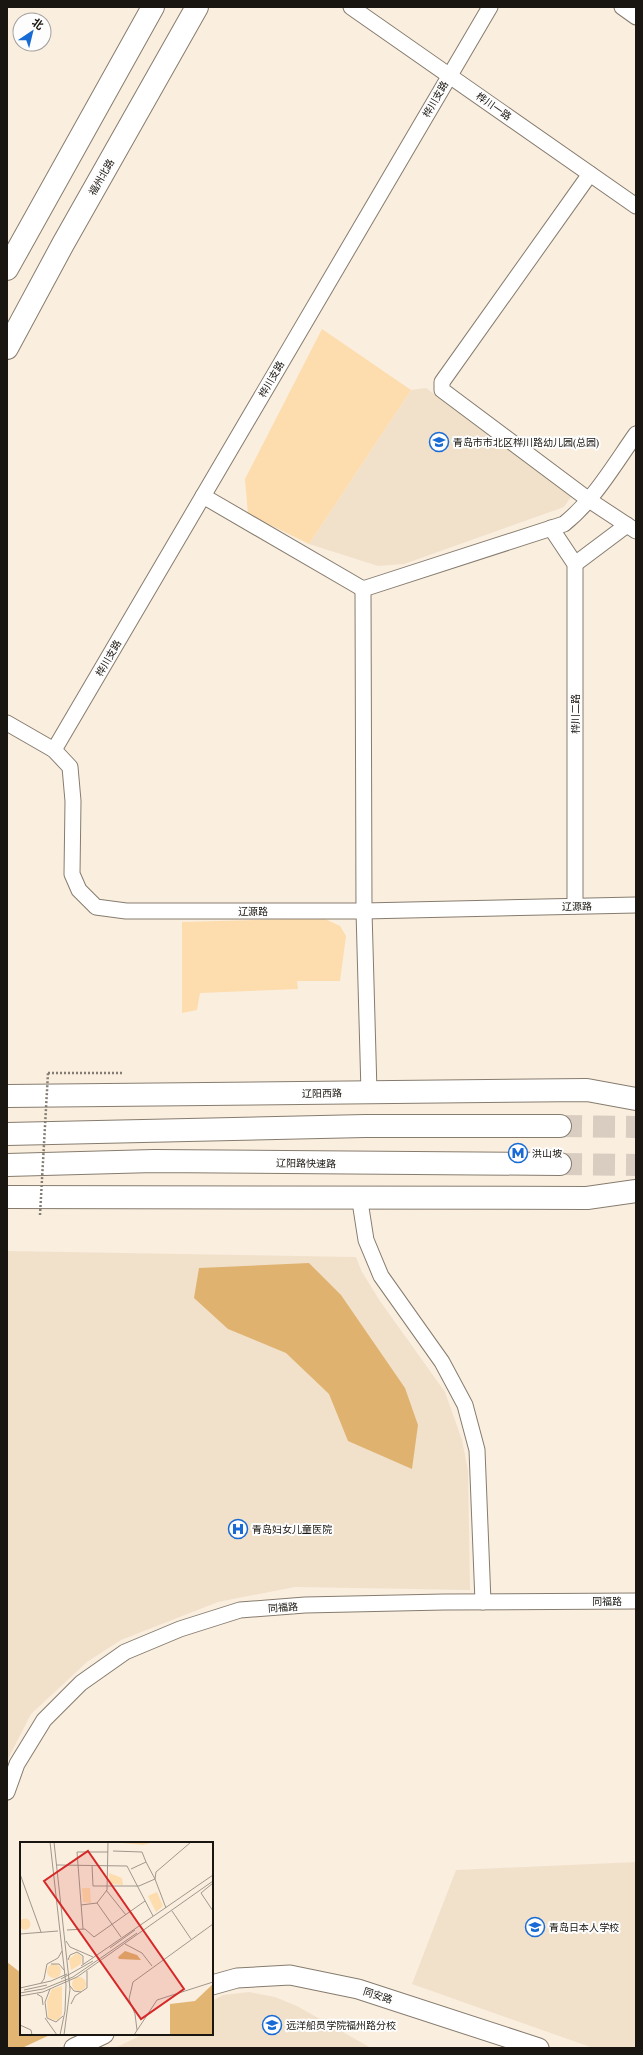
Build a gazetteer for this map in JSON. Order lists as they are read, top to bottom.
{
  "streets": {
    "main road": ["福州北路", "辽阳西路", "辽阳路快速路"],
    "street": [
      "桦川支路",
      "桦川一路",
      "桦川二路",
      "辽源路",
      "同福路",
      "同安路"
    ]
  },
  "crossings": [
    ["桦川支路", "桦川一路"],
    ["桦川支路", "辽源路"],
    ["桦川二路", "辽源路"]
  ],
  "places": {
    "school or university": ["青岛市市北区桦川路幼儿园(总园)", "青岛日本人学校", "远洋船员学院福州路分校"],
    "metro station": ["洪山坡"],
    "hospital": ["青岛妇女儿童医院"]
  },
  "north": "top right"
}
